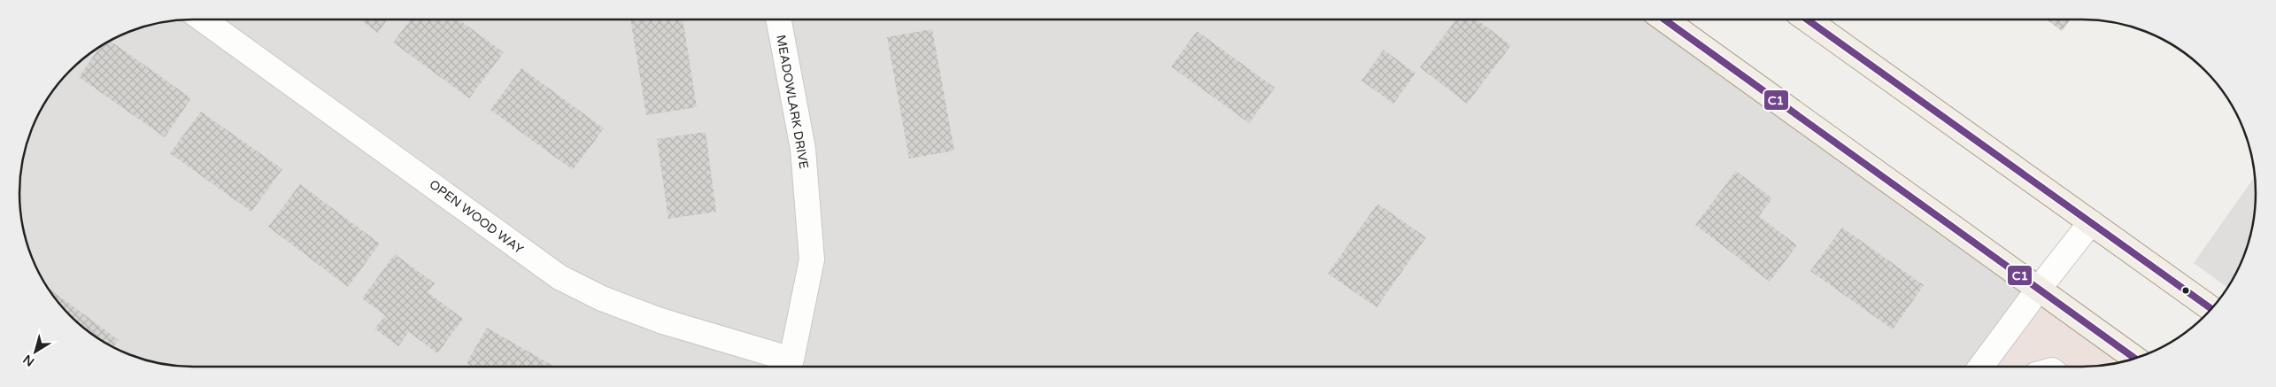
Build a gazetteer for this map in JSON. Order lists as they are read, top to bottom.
{
  "streets": {
    "street": ["MEADOWLARK DRIVE", "OPEN WOOD WAY"]
  },
  "crossings": [
    ["MEADOWLARK DRIVE", "OPEN WOOD WAY"]
  ],
  "lines": ["transit line C1"],
  "north": "bottom left"
}
